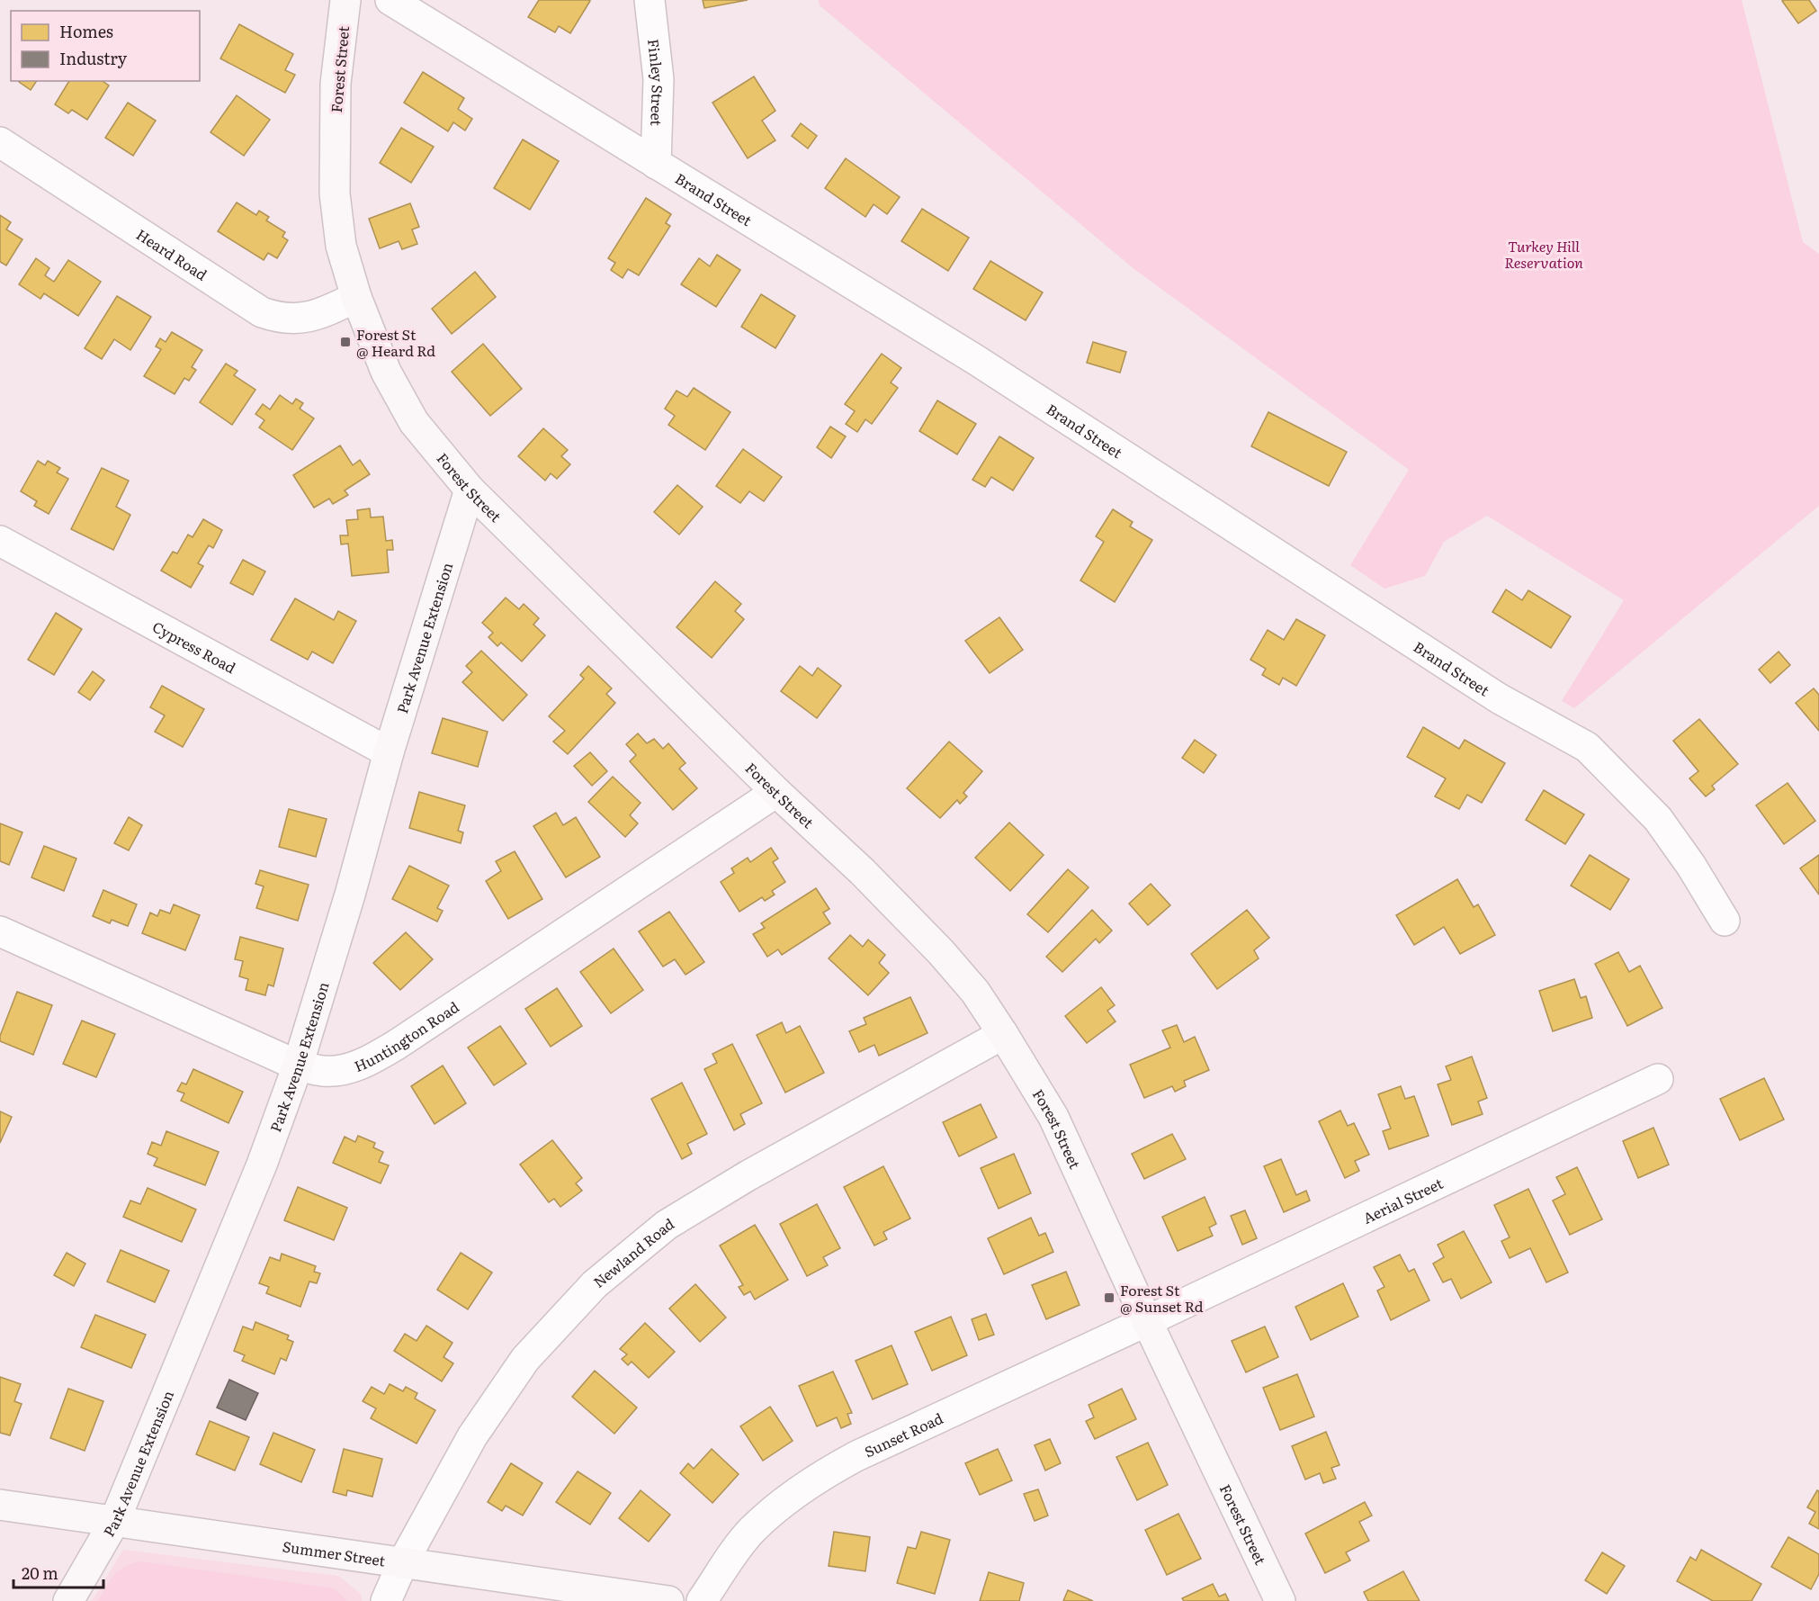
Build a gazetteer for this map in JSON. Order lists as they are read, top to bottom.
{
  "streets": {
    "main road": ["Forest Street", "Park Avenue Extension", "Summer Street"],
    "street": [
      "Finley Street",
      "Brand Street",
      "Heard Road",
      "Cypress Road",
      "Huntington Road",
      "Aerial Street",
      "Newland Road",
      "Sunset Road"
    ]
  },
  "crossings": [
    ["Forest Street", "Heard Road"],
    ["Forest Street", "Park Avenue Extension"],
    ["Forest Street", "Huntington Road"],
    ["Forest Street", "Aerial Street"],
    ["Forest Street", "Newland Road"],
    ["Forest Street", "Sunset Road"],
    ["Finley Street", "Brand Street"],
    ["Park Avenue Extension", "Cypress Road"],
    ["Park Avenue Extension", "Huntington Road"],
    ["Park Avenue Extension", "Summer Street"],
    ["Aerial Street", "Sunset Road"],
    ["Newland Road", "Summer Street"]
  ],
  "parks": ["Turkey Hill Reservation"],
  "places": {
    "transit": ["Forest St @ Heard Rd", "Forest St @ Sunset Rd"]
  },
  "legend": ["Homes", "Industry"],
  "scale_bar": "20 m"
}
